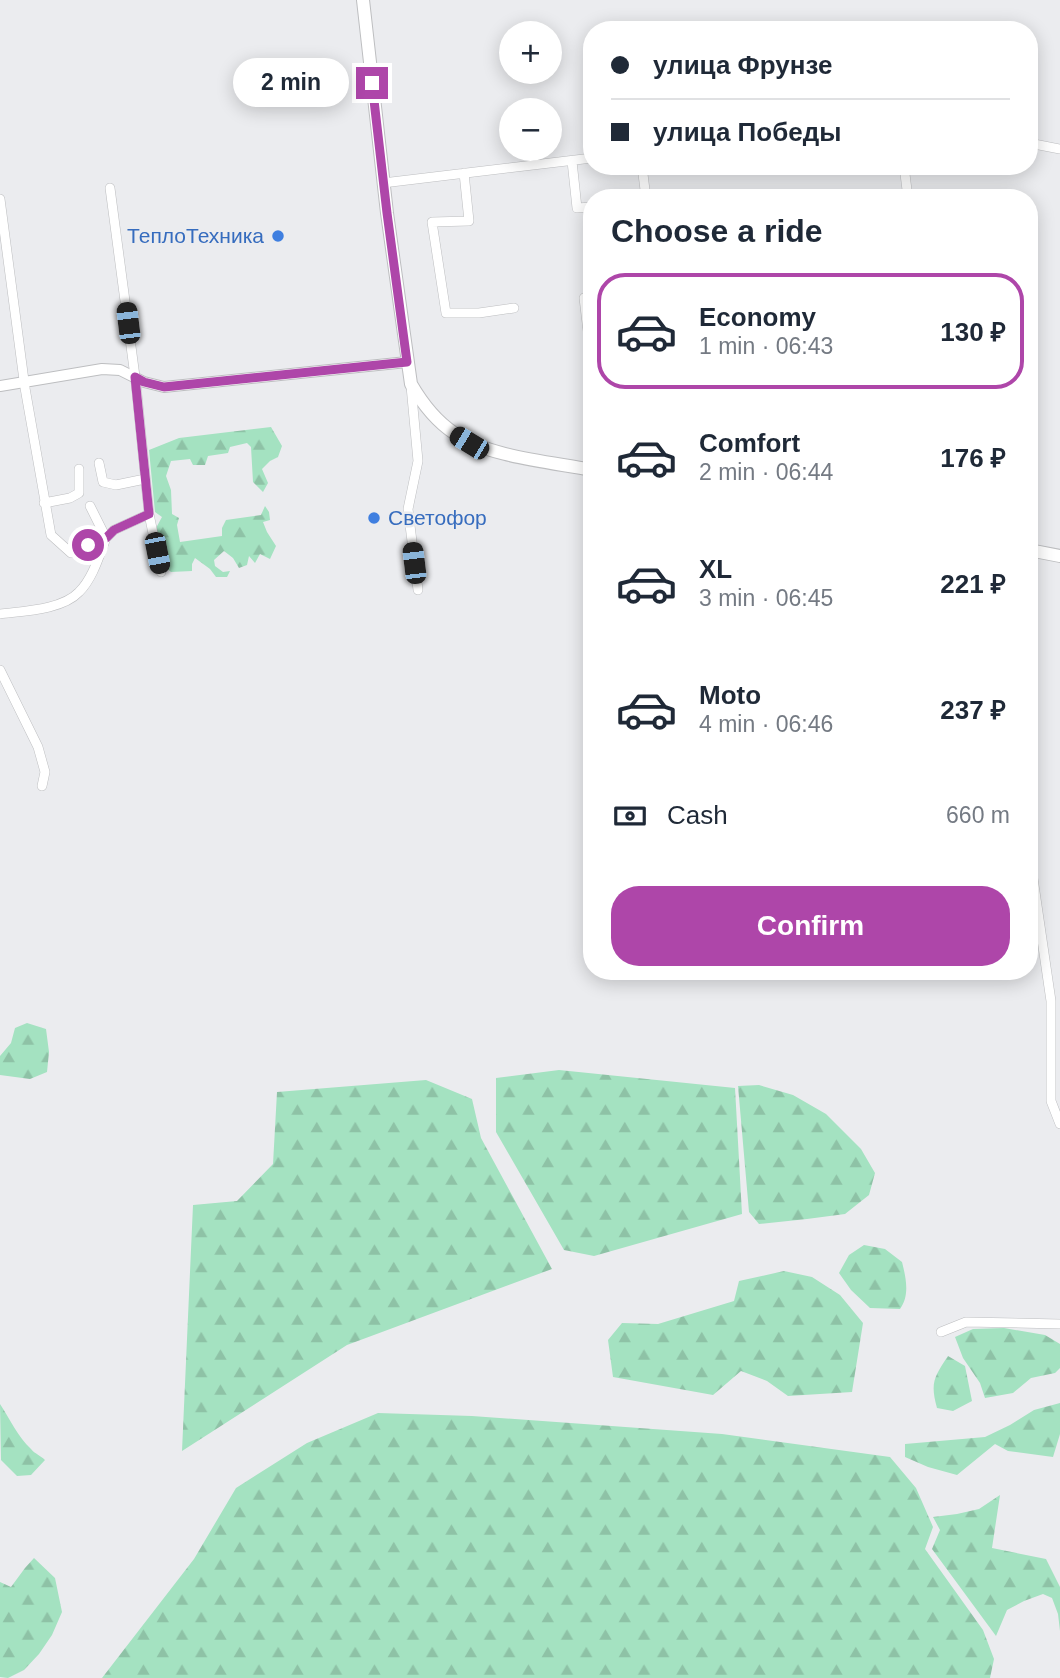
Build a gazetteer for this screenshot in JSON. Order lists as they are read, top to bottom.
{
  "places": ["ТеплоТехника", "Светофор"],
  "page": {
    "map_buttons": ["+", "−"],
    "banner": ["улица Фрунзе", "улица Победы"],
    "bubble": "2 min",
    "heading": "Choose a ride",
    "list": [
      {
        "name": "Economy",
        "note": "1 min · 06:43",
        "value": "130 ₽"
      },
      {
        "name": "Comfort",
        "note": "2 min · 06:44",
        "value": "176 ₽"
      },
      {
        "name": "XL",
        "note": "3 min · 06:45",
        "value": "221 ₽"
      },
      {
        "name": "Moto",
        "note": "4 min · 06:46",
        "value": "237 ₽"
      }
    ],
    "pay": ["Cash", "660 m"],
    "buttons": "Confirm"
  }
}
